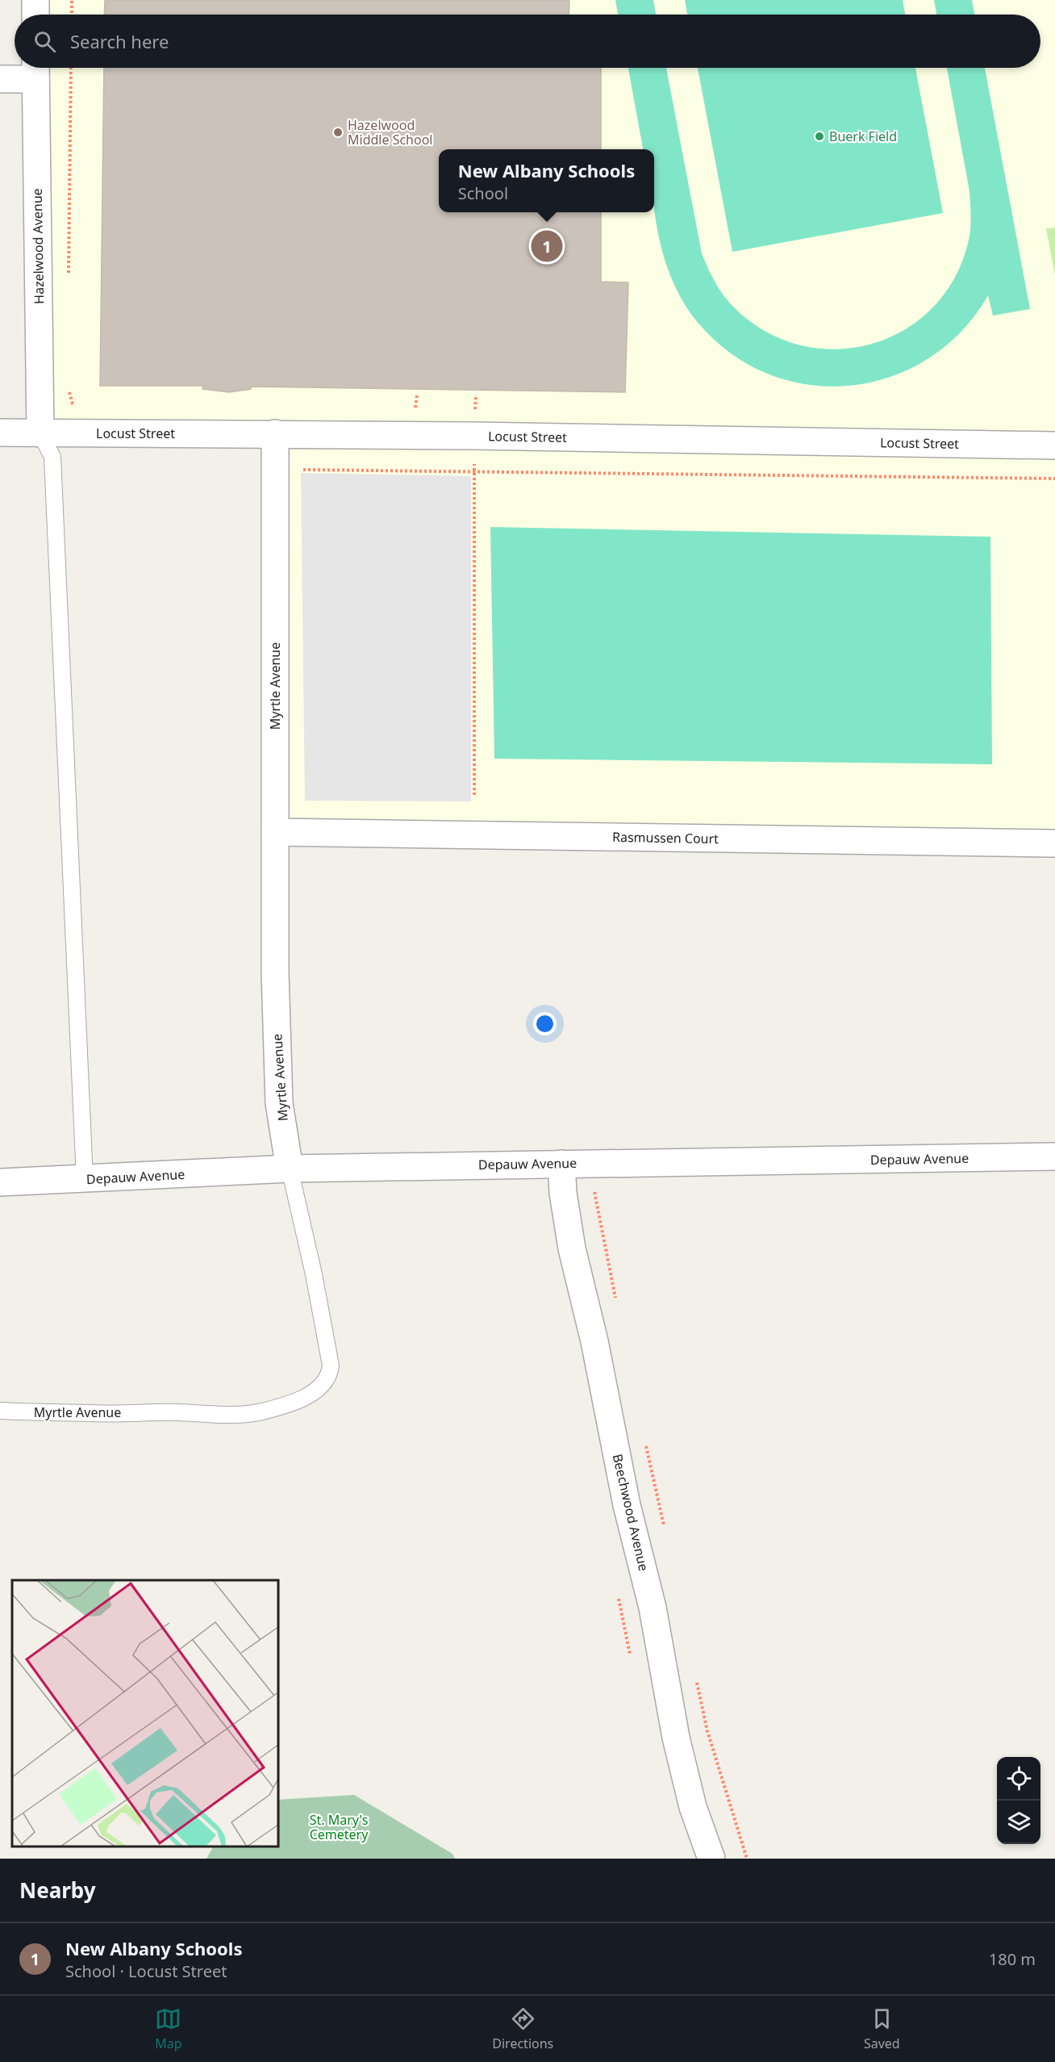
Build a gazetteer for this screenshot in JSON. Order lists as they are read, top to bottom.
{
  "streets": {
    "street": [
      "Hazelwood Avenue",
      "Locust Street",
      "Myrtle Avenue",
      "Rasmussen Court",
      "Depauw Avenue",
      "Beechwood Avenue"
    ]
  },
  "crossings": [
    ["Hazelwood Avenue", "Locust Street"],
    ["Locust Street", "Myrtle Avenue"],
    ["Myrtle Avenue", "Rasmussen Court"],
    ["Myrtle Avenue", "Depauw Avenue"],
    ["Depauw Avenue", "Beechwood Avenue"]
  ],
  "parks": ["St. Mary's Cemetery"],
  "places": ["Hazelwood Middle School", "Buerk Field"],
  "page": {
    "search": "Search here",
    "popup": ["New Albany Schools", "School"],
    "pins": "1",
    "heading": "Nearby",
    "list": [
      {
        "mark": "1",
        "name": "New Albany Schools",
        "note": "School · Locust Street",
        "value": "180 m"
      }
    ],
    "nav": ["Map", "Directions", "Saved"]
  }
}
